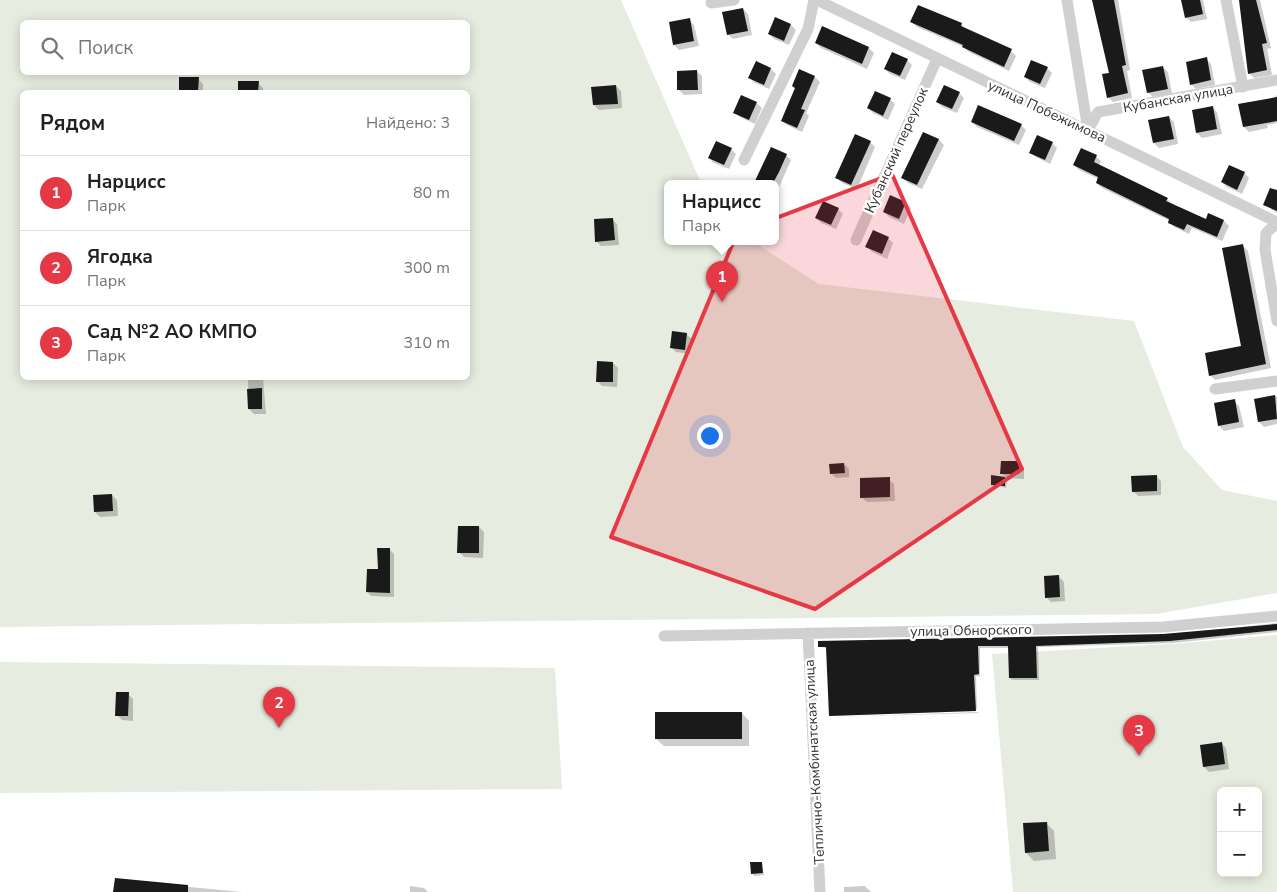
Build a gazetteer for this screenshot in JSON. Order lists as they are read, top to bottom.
{
  "streets": {
    "street": [
      "Кубанская улица",
      "улица Побежимова",
      "Кубанский переулок",
      "улица Обнорского",
      "Теплично-Комбинатская улица"
    ]
  },
  "crossings": [
    ["Кубанская улица", "улица Побежимова"],
    ["улица Побежимова", "Кубанский переулок"],
    ["улица Обнорского", "Теплично-Комбинатская улица"]
  ],
  "page": {
    "search": "Поиск",
    "heading": ["Рядом", "Найдено: 3"],
    "list": [
      {
        "mark": "1",
        "name": "Нарцисс",
        "note": "Парк",
        "value": "80 m"
      },
      {
        "mark": "2",
        "name": "Ягодка",
        "note": "Парк",
        "value": "300 m"
      },
      {
        "mark": "3",
        "name": "Сад №2 АО КМПО",
        "note": "Парк",
        "value": "310 m"
      }
    ],
    "popup": ["Нарцисс", "Парк"],
    "pins": ["1", "2", "3"],
    "map_buttons": ["+", "−"]
  }
}
